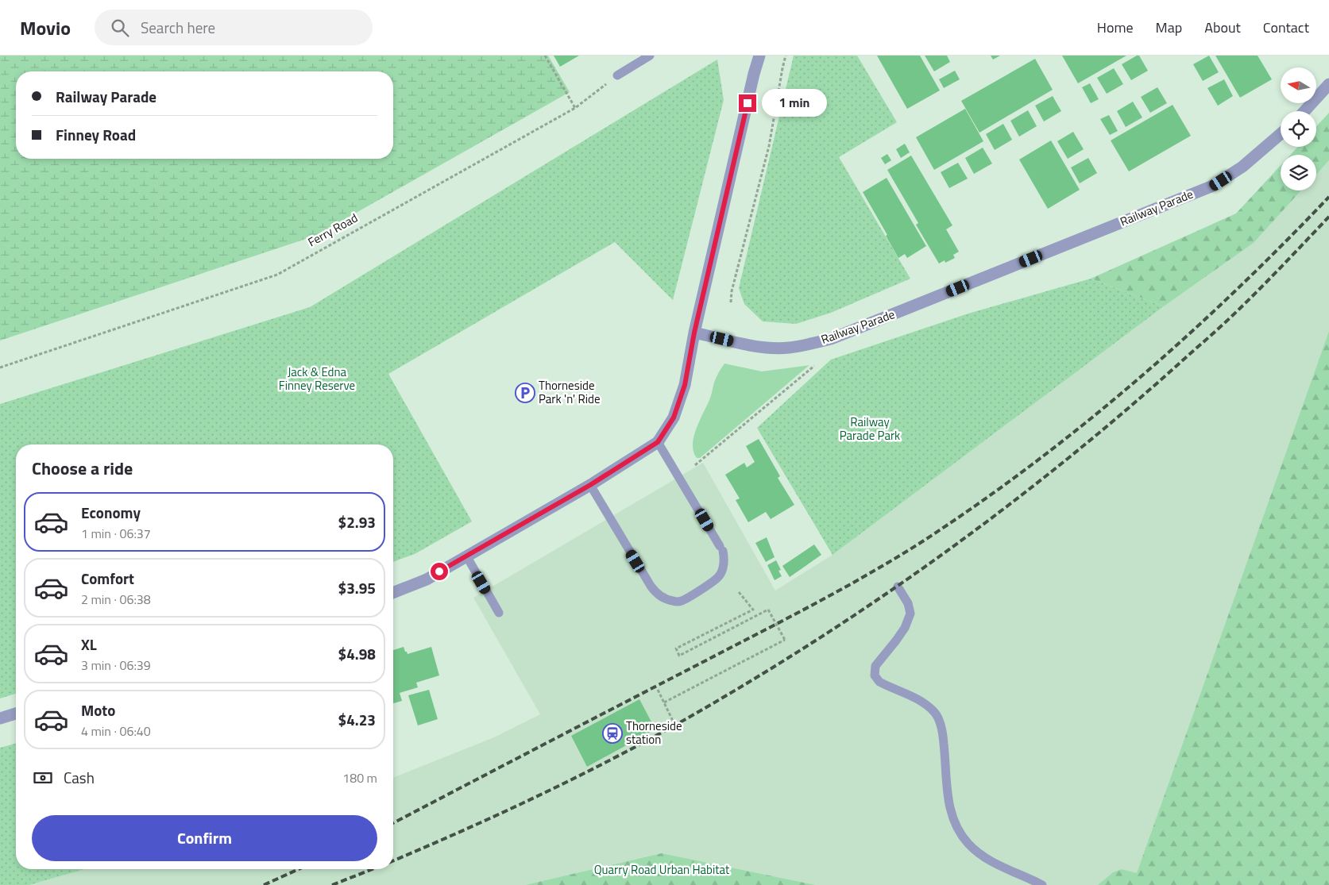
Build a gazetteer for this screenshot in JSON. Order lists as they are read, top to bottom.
{
  "streets": {
    "street": ["Railway Parade"],
    "path": ["Ferry Road"]
  },
  "parks": ["Jack & Edna Finney Reserve", "Railway Parade Park", "Quarry Road Urban Habitat"],
  "places": {
    "parking": ["Thorneside Park 'n' Ride"],
    "station": ["Thorneside station"]
  },
  "north": "left",
  "page": {
    "header": "Movio",
    "search": "Search here",
    "nav": [
      "Home",
      "Map",
      "About",
      "Contact"
    ],
    "banner": ["Railway Parade", "Finney Road"],
    "bubble": "1 min",
    "heading": "Choose a ride",
    "list": [
      {
        "name": "Economy",
        "note": "1 min · 06:37",
        "value": "$2.93"
      },
      {
        "name": "Comfort",
        "note": "2 min · 06:38",
        "value": "$3.95"
      },
      {
        "name": "XL",
        "note": "3 min · 06:39",
        "value": "$4.98"
      },
      {
        "name": "Moto",
        "note": "4 min · 06:40",
        "value": "$4.23"
      }
    ],
    "pay": ["Cash", "180 m"],
    "buttons": "Confirm"
  }
}
